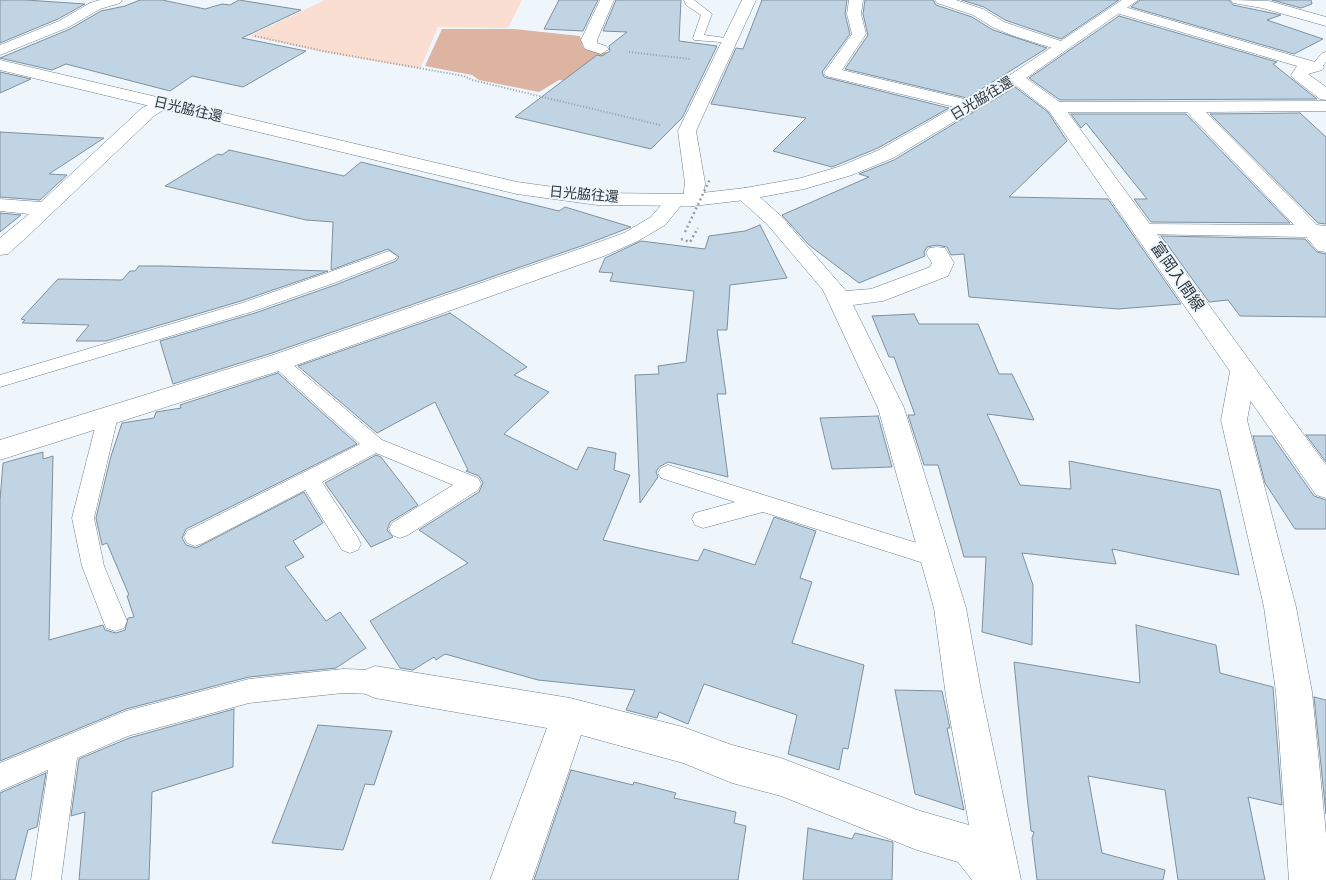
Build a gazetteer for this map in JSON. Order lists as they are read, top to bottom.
{
  "streets": {
    "main road": ["日光脇往還", "富岡入間線"]
  },
  "crossings": [
    ["日光脇往還", "富岡入間線"]
  ]
}
